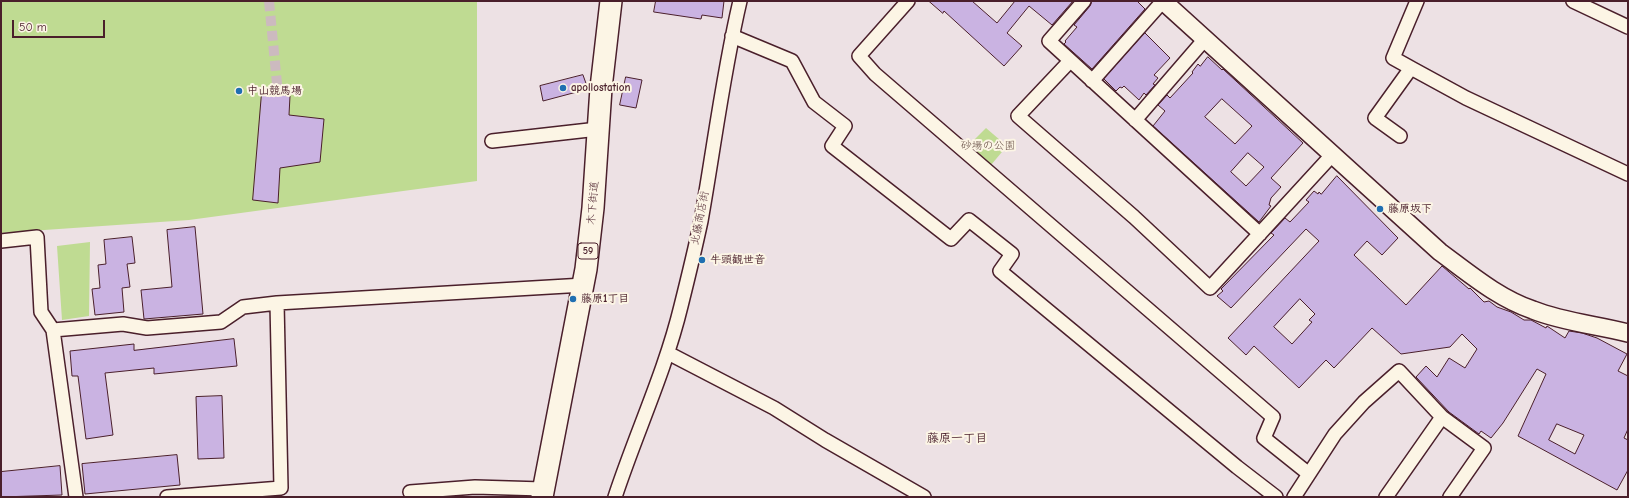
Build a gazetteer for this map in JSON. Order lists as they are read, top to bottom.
{
  "streets": {
    "main road": ["木下街道", "59"],
    "street": ["北藤商店街"]
  },
  "districts": ["藤原一丁目"],
  "parks": ["砂場の公園"],
  "places": [
    "apollostation",
    "中山競馬場",
    "藤原坂下",
    "牛頭観世音",
    "藤原1丁目"
  ],
  "scale_bar": "50 m"
}
